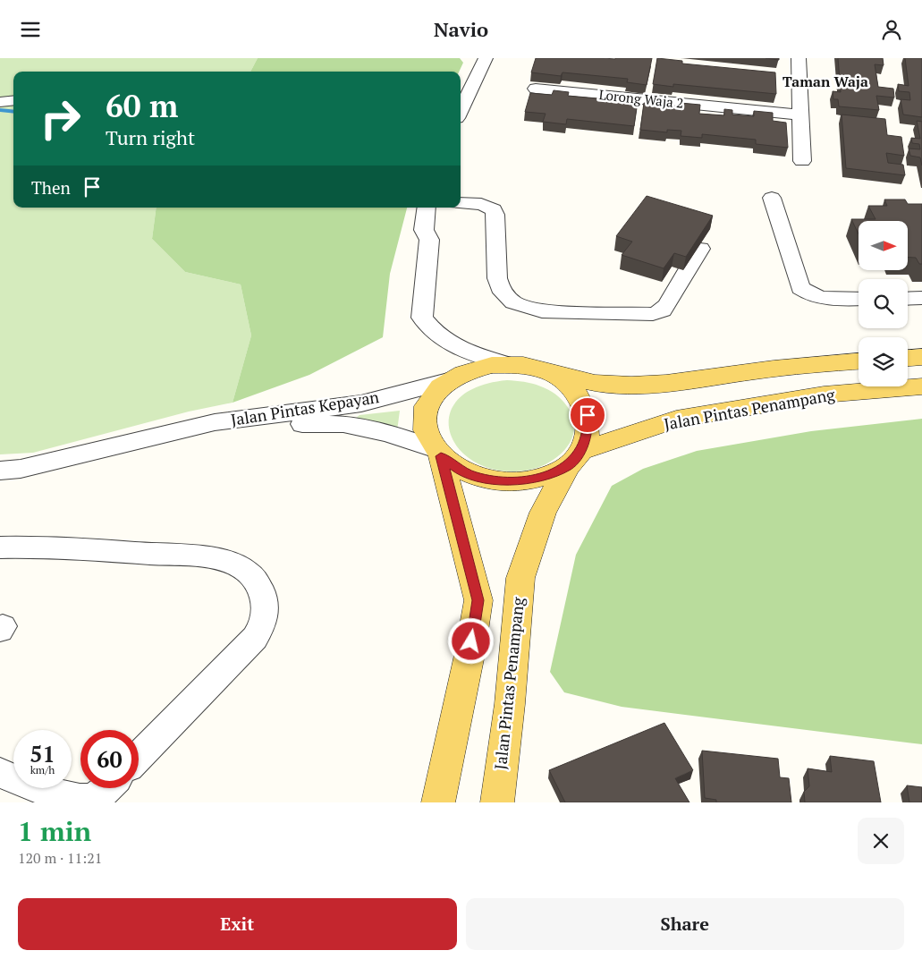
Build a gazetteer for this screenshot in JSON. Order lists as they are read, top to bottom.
{
  "streets": {
    "main road": ["Jalan Pintas Penampang"],
    "street": ["Lorong Waja 2", "Jalan Pintas Kepayan"]
  },
  "crossings": [
    ["Jalan Pintas Kepayan", "Jalan Pintas Penampang"]
  ],
  "districts": ["Taman Waja"],
  "north": "right",
  "page": {
    "header": "Navio",
    "turn": ["60 m", "Turn right"],
    "then": "Then",
    "speed": "51 km/h",
    "limit": "60",
    "heading": ["1 min", "120 m · 11:21"],
    "buttons": ["Exit", "Share"]
  }
}
